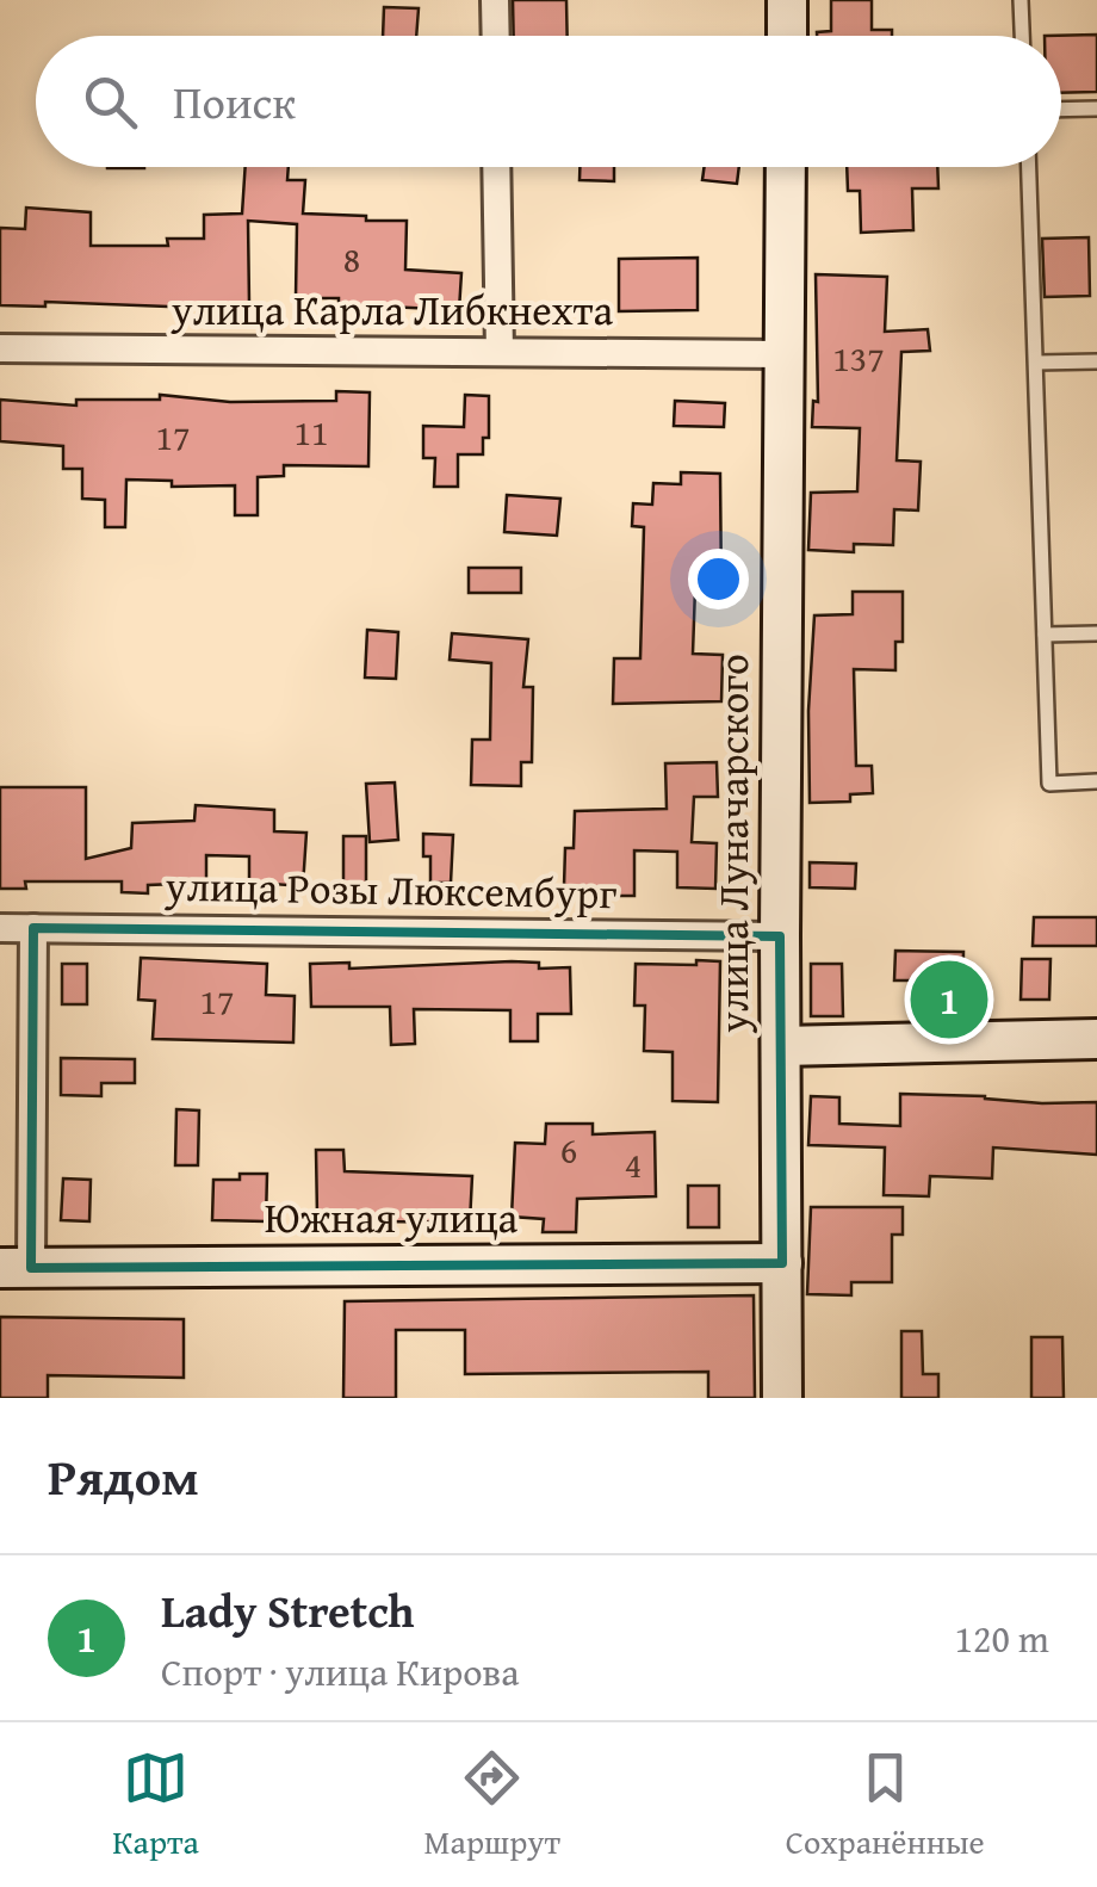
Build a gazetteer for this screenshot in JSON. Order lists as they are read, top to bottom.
{
  "streets": {
    "street": [
      "улица Карла Либкнехта",
      "улица Луначарского",
      "улица Розы Люксембург",
      "Южная улица"
    ]
  },
  "crossings": [
    ["улица Карла Либкнехта", "улица Луначарского"],
    ["улица Луначарского", "улица Розы Люксембург"],
    ["улица Луначарского", "Южная улица"]
  ],
  "house_numbers": [
    "8",
    "137",
    "11",
    "17",
    "17",
    "6",
    "4"
  ],
  "page": {
    "search": "Поиск",
    "pins": "1",
    "heading": "Рядом",
    "list": [
      {
        "mark": "1",
        "name": "Lady Stretch",
        "note": "Спорт · улица Кирова",
        "value": "120 m"
      }
    ],
    "nav": ["Карта", "Маршрут", "Сохранённые"]
  }
}
